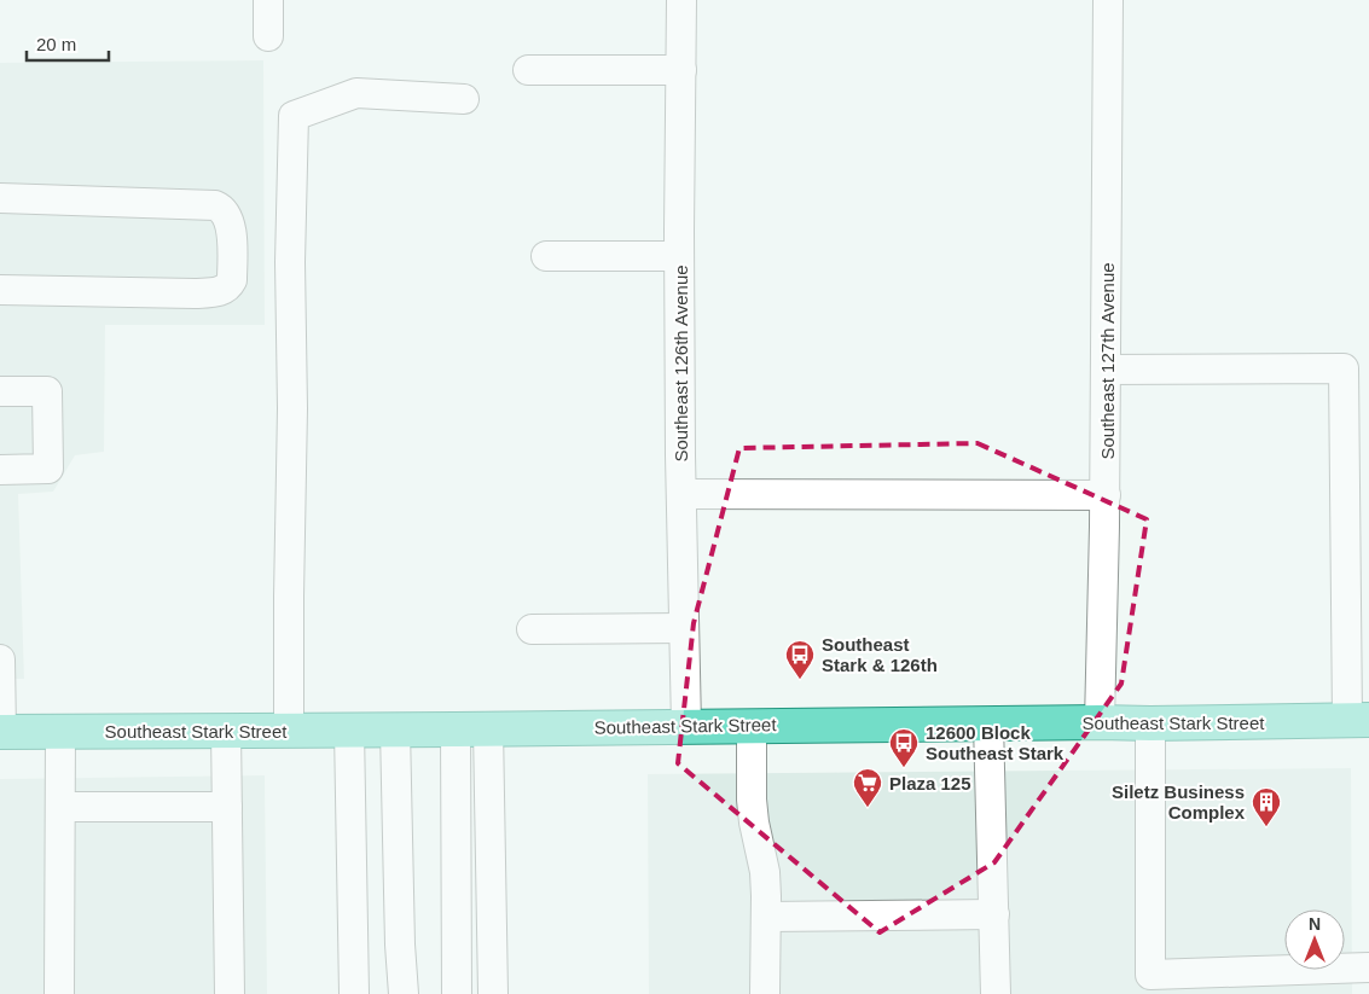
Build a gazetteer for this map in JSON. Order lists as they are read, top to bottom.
{
  "streets": {
    "main road": ["Southeast Stark Street"],
    "street": ["Southeast 127th Avenue", "Southeast 126th Avenue"]
  },
  "crossings": [
    ["Southeast 127th Avenue", "Southeast Stark Street"],
    ["Southeast 126th Avenue", "Southeast Stark Street"]
  ],
  "places": {
    "bus stop": ["Southeast Stark & 126th", "12600 Block Southeast Stark"],
    "supermarket": ["Plaza 125"],
    "building": ["Siletz Business Complex"]
  },
  "scale_bar": "20 m",
  "north": "top"
}
